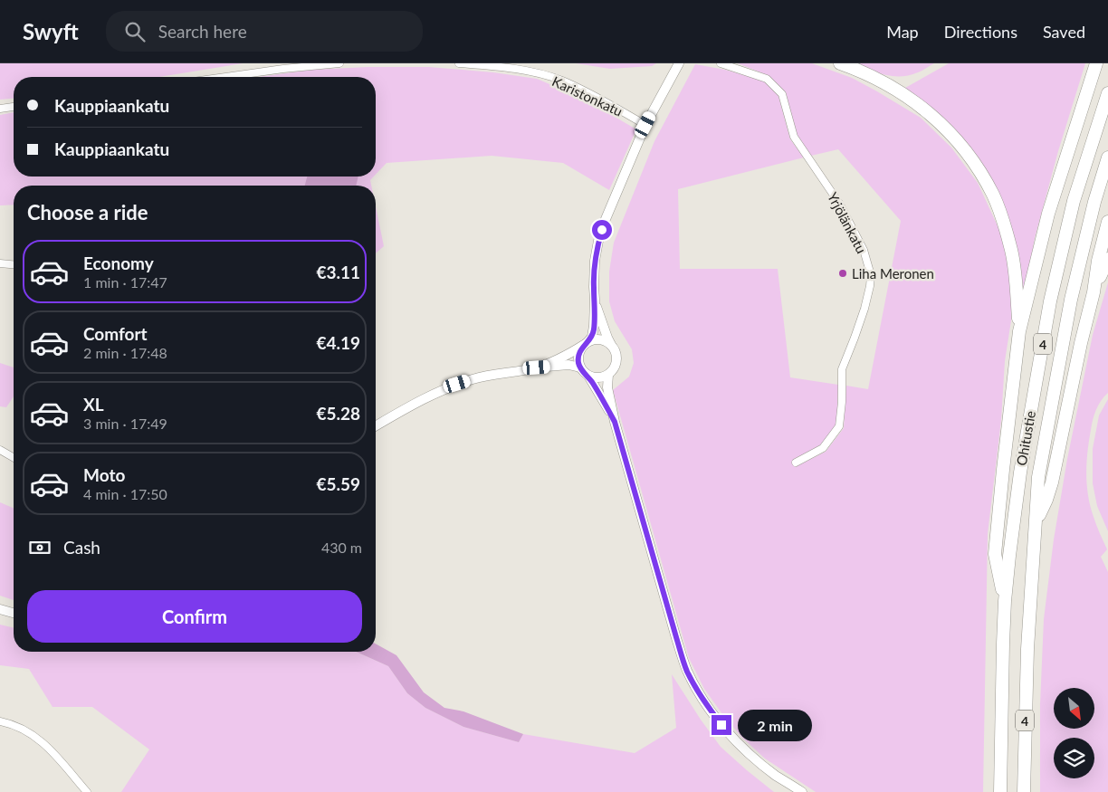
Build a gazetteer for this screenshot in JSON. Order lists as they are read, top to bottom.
{
  "streets": {
    "highway": ["4", "Ohitustie"],
    "street": ["Karistonkatu", "Yrjölänkatu"]
  },
  "places": ["Liha Meronen"],
  "north": "bottom right",
  "page": {
    "header": "Swyft",
    "search": "Search here",
    "nav": ["Map", "Directions", "Saved"],
    "banner": ["Kauppiaankatu", "Kauppiaankatu"],
    "heading": "Choose a ride",
    "list": [
      {
        "name": "Economy",
        "note": "1 min · 17:47",
        "value": "€3.11"
      },
      {
        "name": "Comfort",
        "note": "2 min · 17:48",
        "value": "€4.19"
      },
      {
        "name": "XL",
        "note": "3 min · 17:49",
        "value": "€5.28"
      },
      {
        "name": "Moto",
        "note": "4 min · 17:50",
        "value": "€5.59"
      }
    ],
    "pay": ["Cash", "430 m"],
    "buttons": "Confirm",
    "bubble": "2 min"
  }
}
